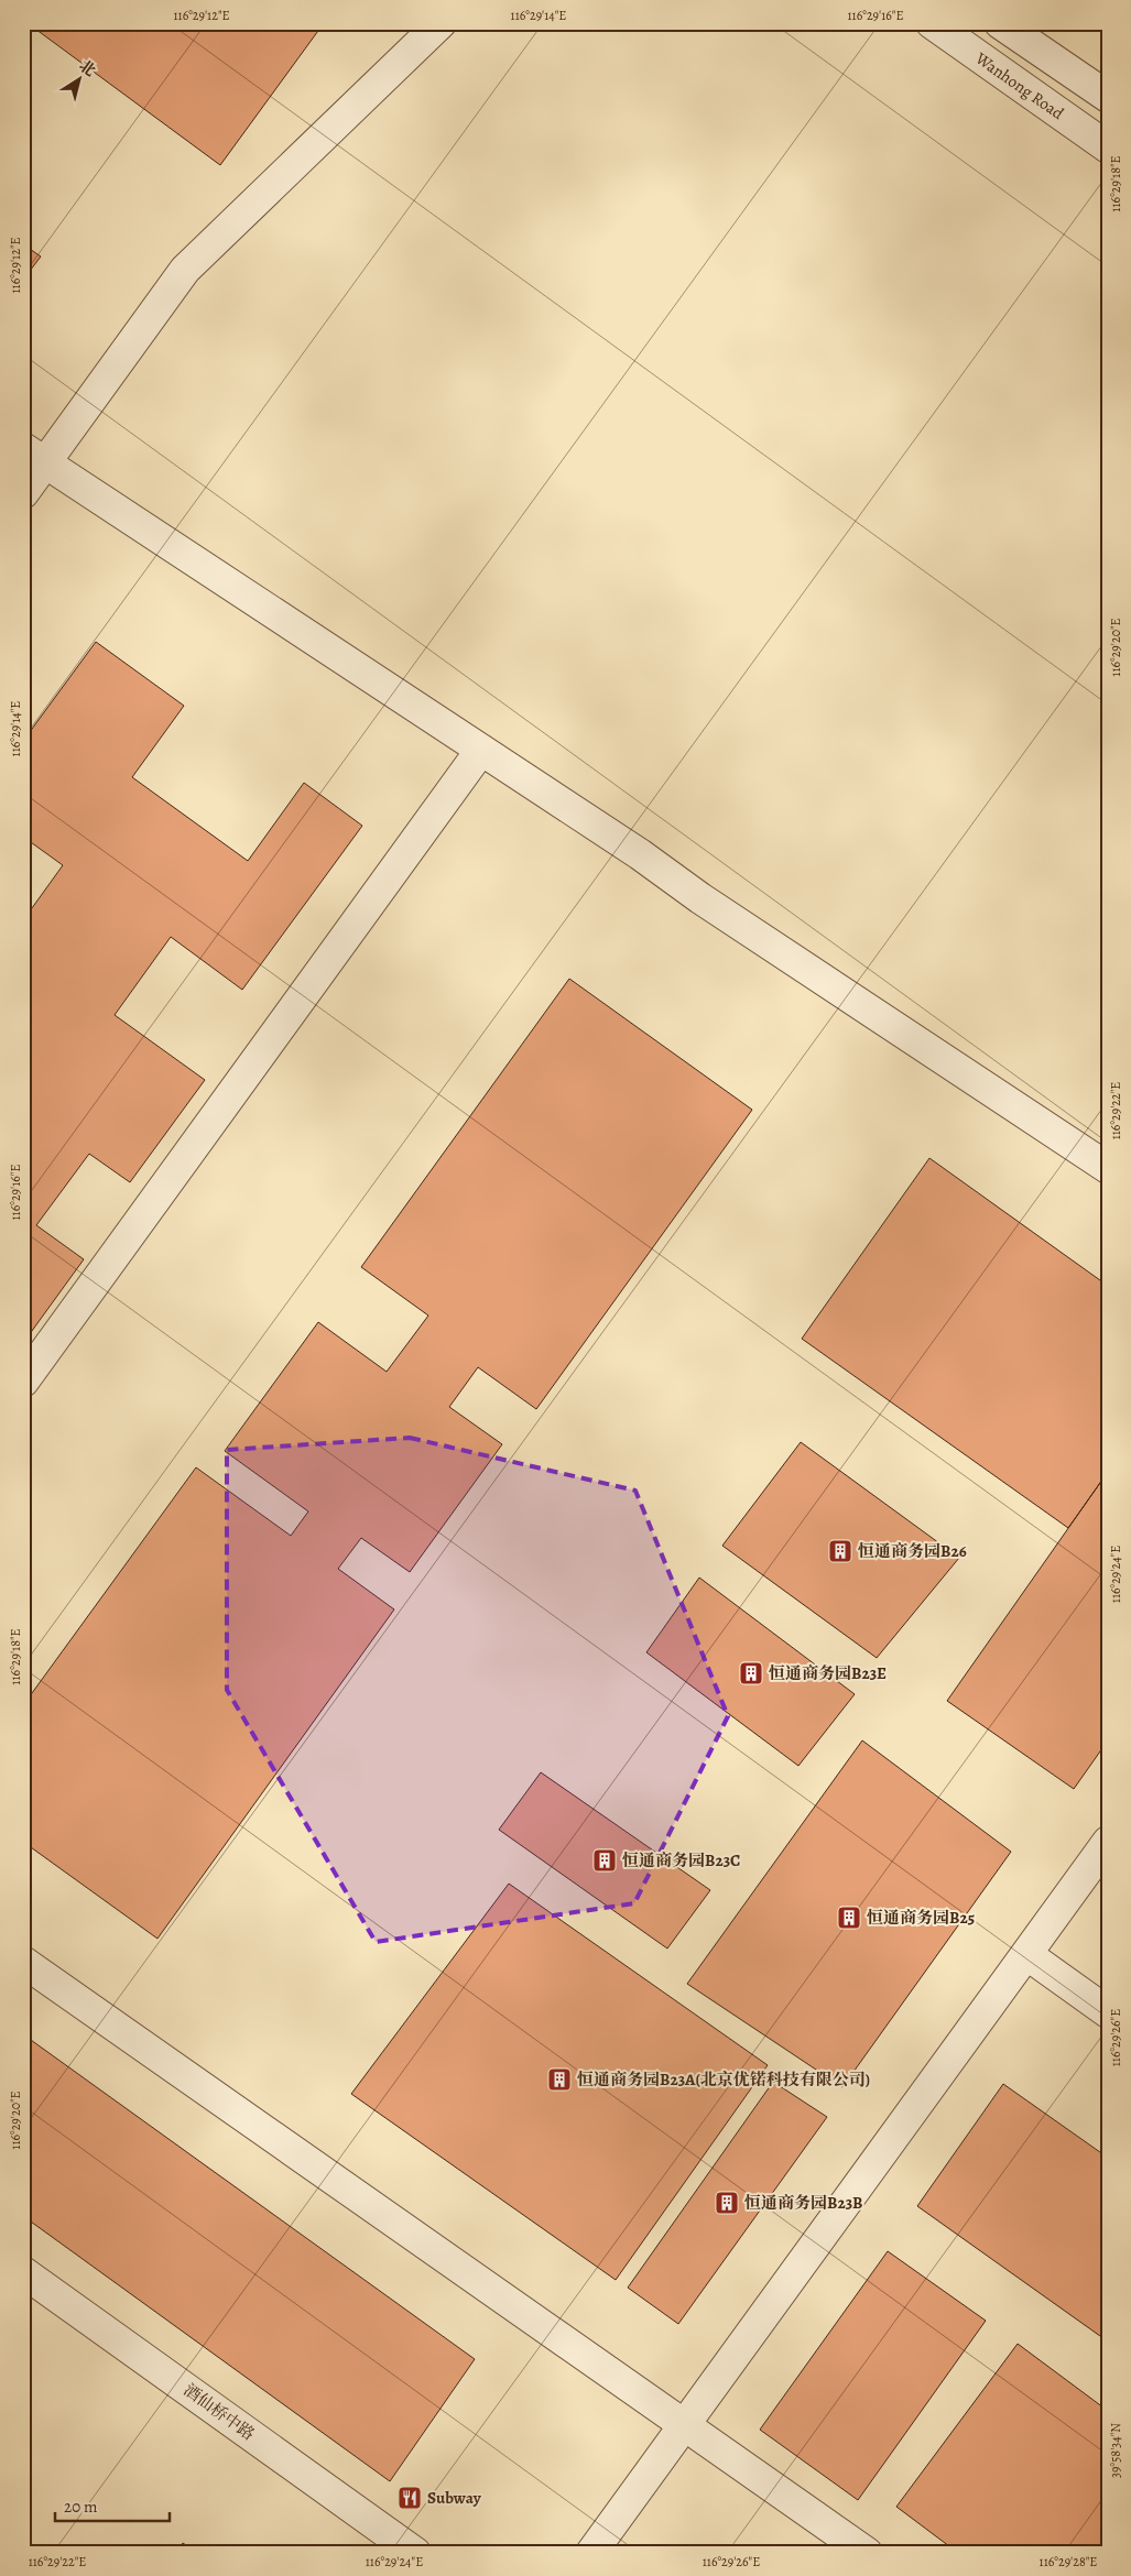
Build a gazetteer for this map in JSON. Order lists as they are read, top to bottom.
{
  "streets": {
    "street": ["Wanhong Road", "酒仙桥中路"]
  },
  "places": {
    "building": [
      "恒通商务园B26",
      "恒通商务园B23E",
      "恒通商务园B23C",
      "恒通商务园B25",
      "恒通商务园B23A(北京优锘科技有限公司)",
      "恒通商务园B23B"
    ],
    "restaurant": ["Subway"]
  },
  "scale_bar": "20 m",
  "north": "top right",
  "coordinates": [
    "116°29'12\"E",
    "116°29'14\"E",
    "116°29'16\"E",
    "116°29'18\"E",
    "116°29'20\"E",
    "116°29'22\"E",
    "116°29'24\"E",
    "116°29'26\"E",
    "39°58'34\"N",
    "116°29'28\"E"
  ]
}
